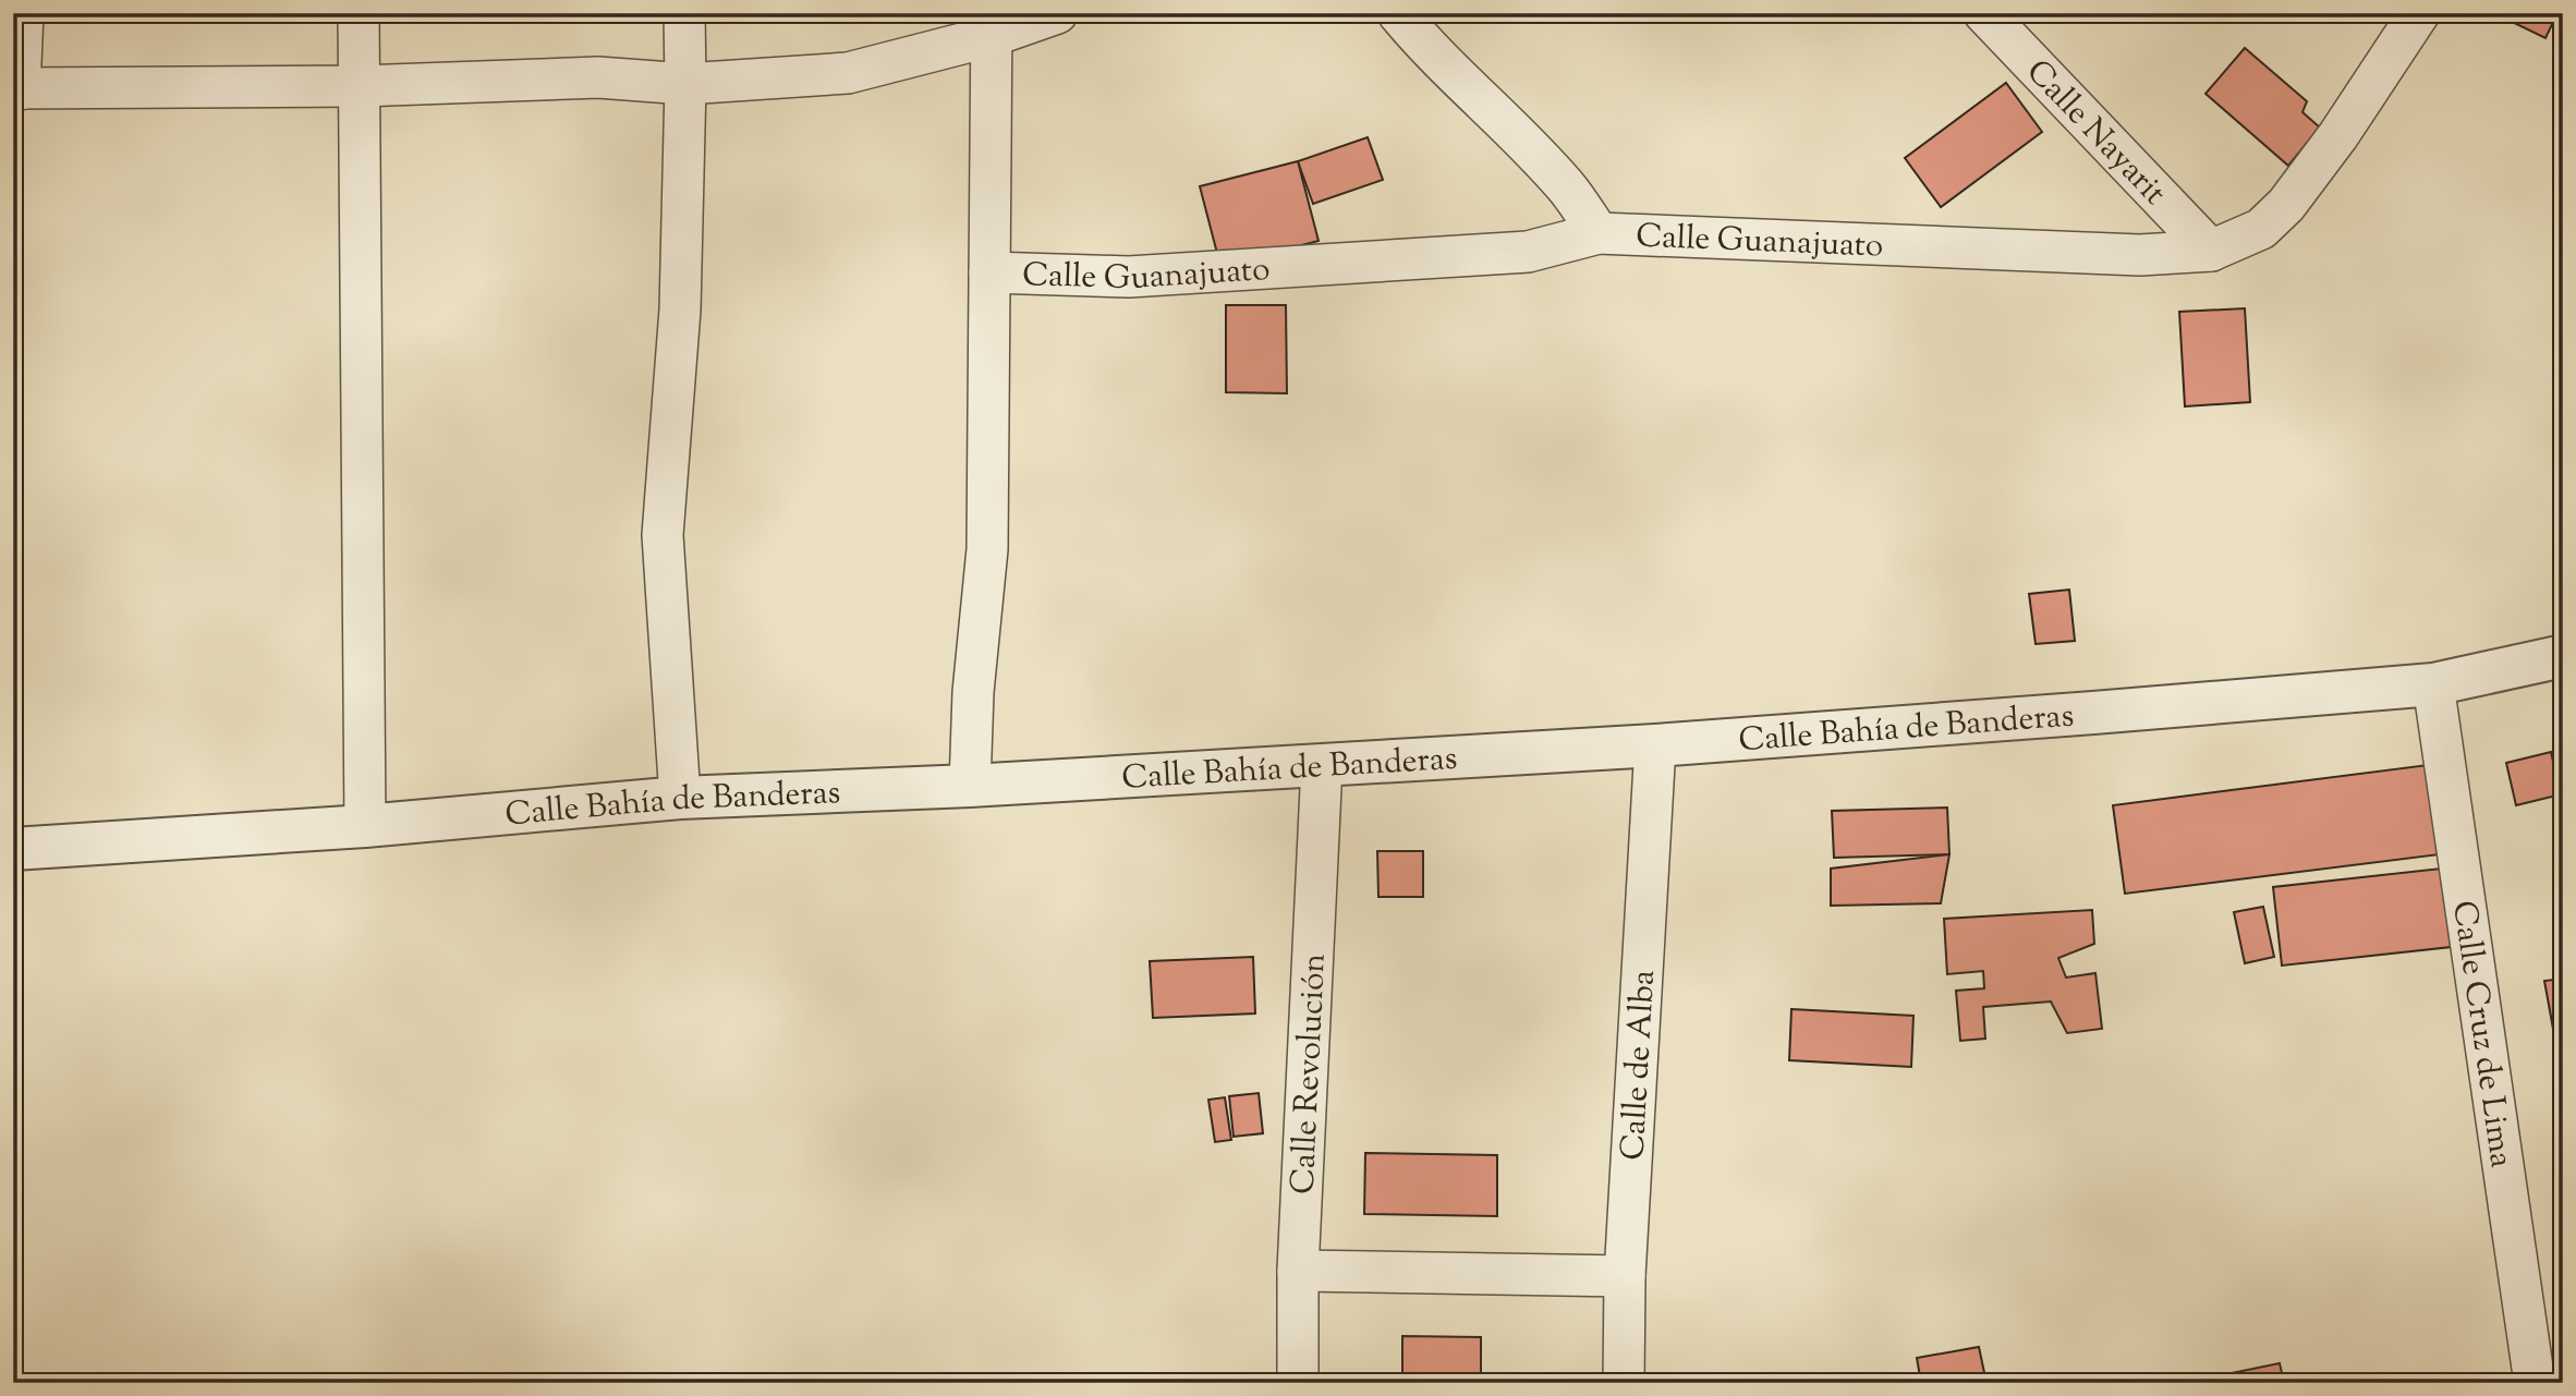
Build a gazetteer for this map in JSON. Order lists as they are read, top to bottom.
{
  "streets": {
    "street": [
      "Calle Nayarit",
      "Calle Guanajuato",
      "Calle Bahía de Banderas",
      "Calle Cruz de Lima",
      "Calle de Alba",
      "Calle Revolución"
    ]
  },
  "crossings": [
    ["Calle Nayarit", "Calle Guanajuato"],
    ["Calle Bahía de Banderas", "Calle Cruz de Lima"],
    ["Calle Bahía de Banderas", "Calle de Alba"],
    ["Calle Bahía de Banderas", "Calle Revolución"]
  ]
}
